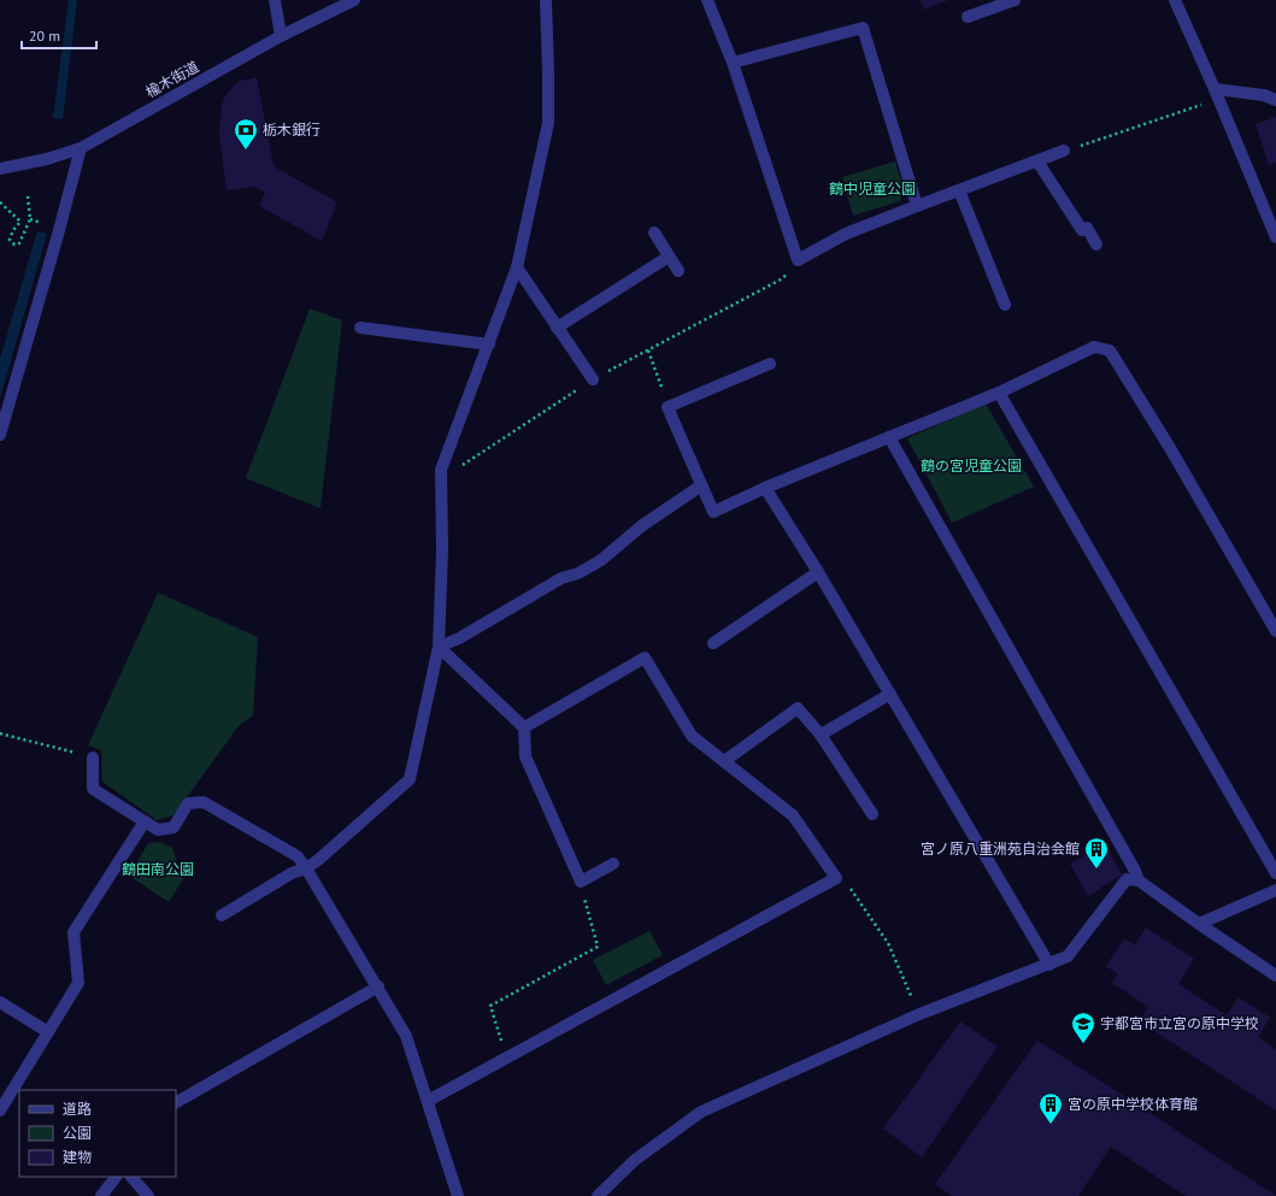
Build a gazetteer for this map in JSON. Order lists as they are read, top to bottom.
{
  "streets": {
    "street": ["楡木街道"]
  },
  "parks": ["鶴中児童公園", "鶴の宮児童公園", "鶴田南公園"],
  "places": {
    "bank": ["栃木銀行"],
    "building": ["宮ノ原八重洲苑自治会館", "宮の原中学校体育館"],
    "school or university": ["宇都宮市立宮の原中学校"]
  },
  "legend": ["道路", "公園", "建物"],
  "scale_bar": "20 m"
}
